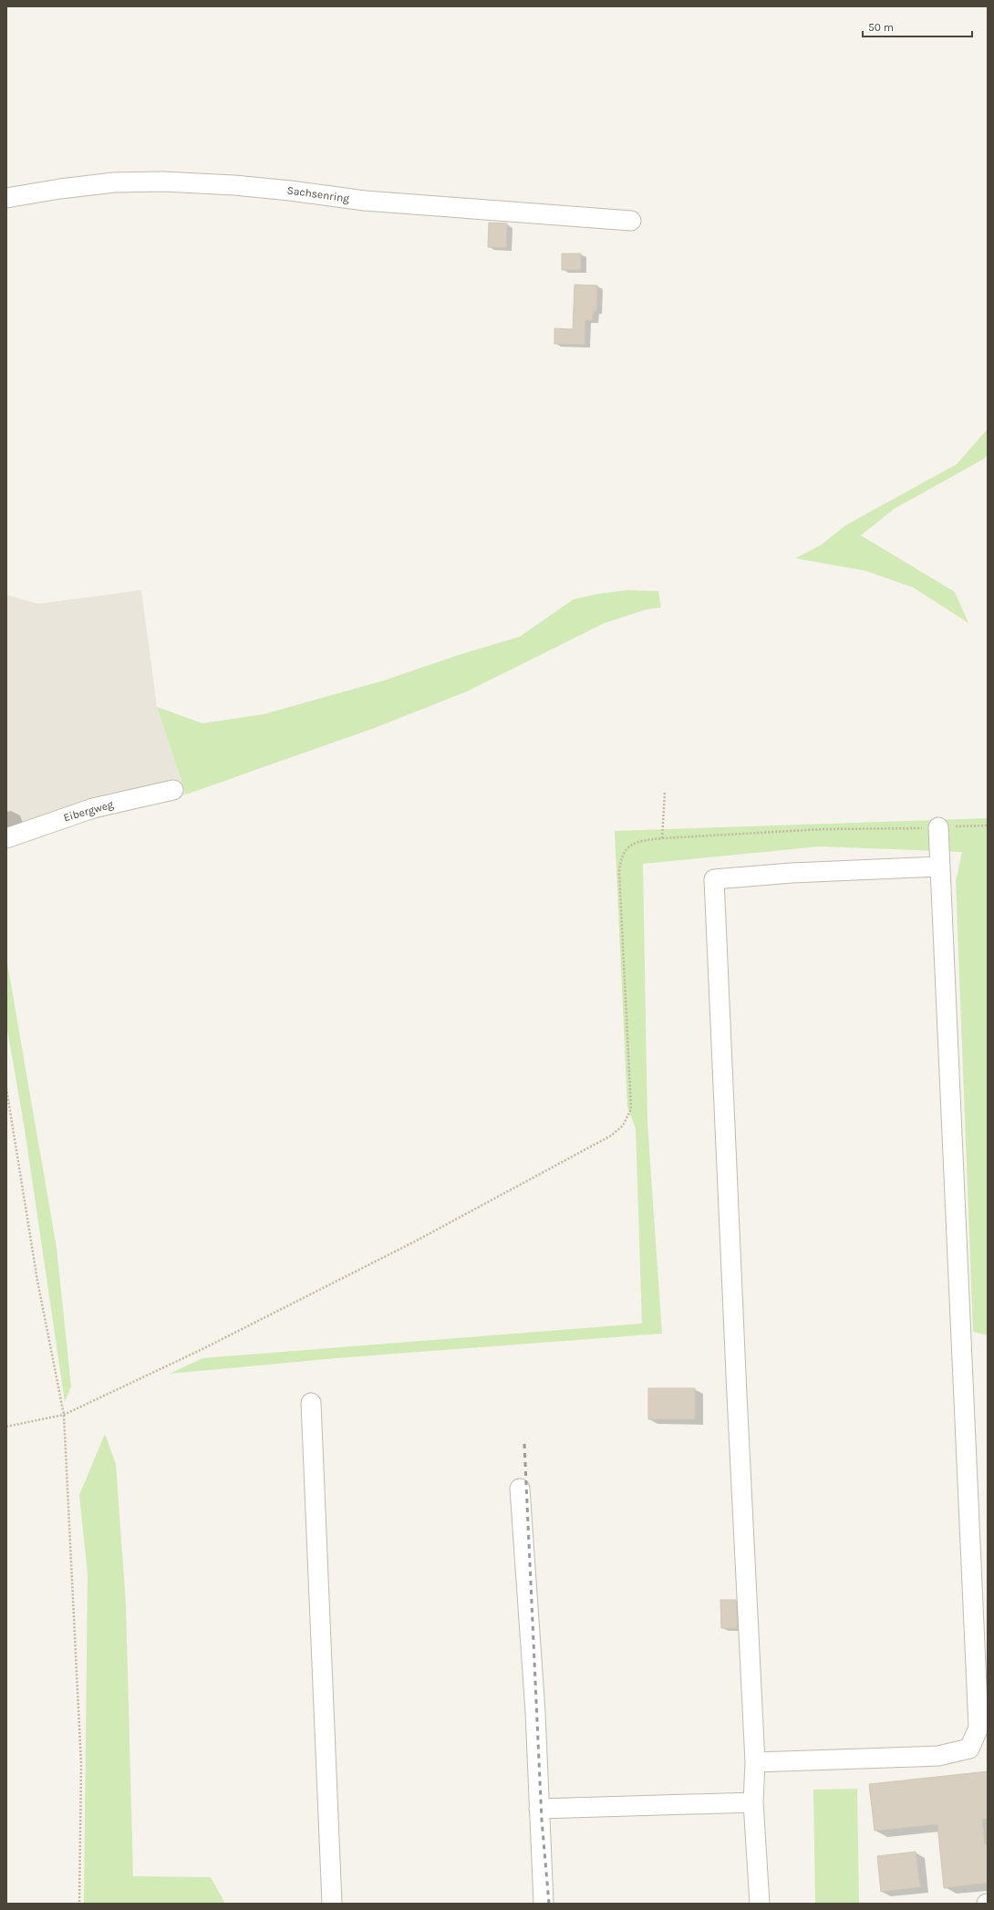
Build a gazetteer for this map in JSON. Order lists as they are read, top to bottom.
{
  "streets": {
    "street": ["Sachsenring", "Eibergweg"]
  },
  "scale_bar": "50 m"
}
